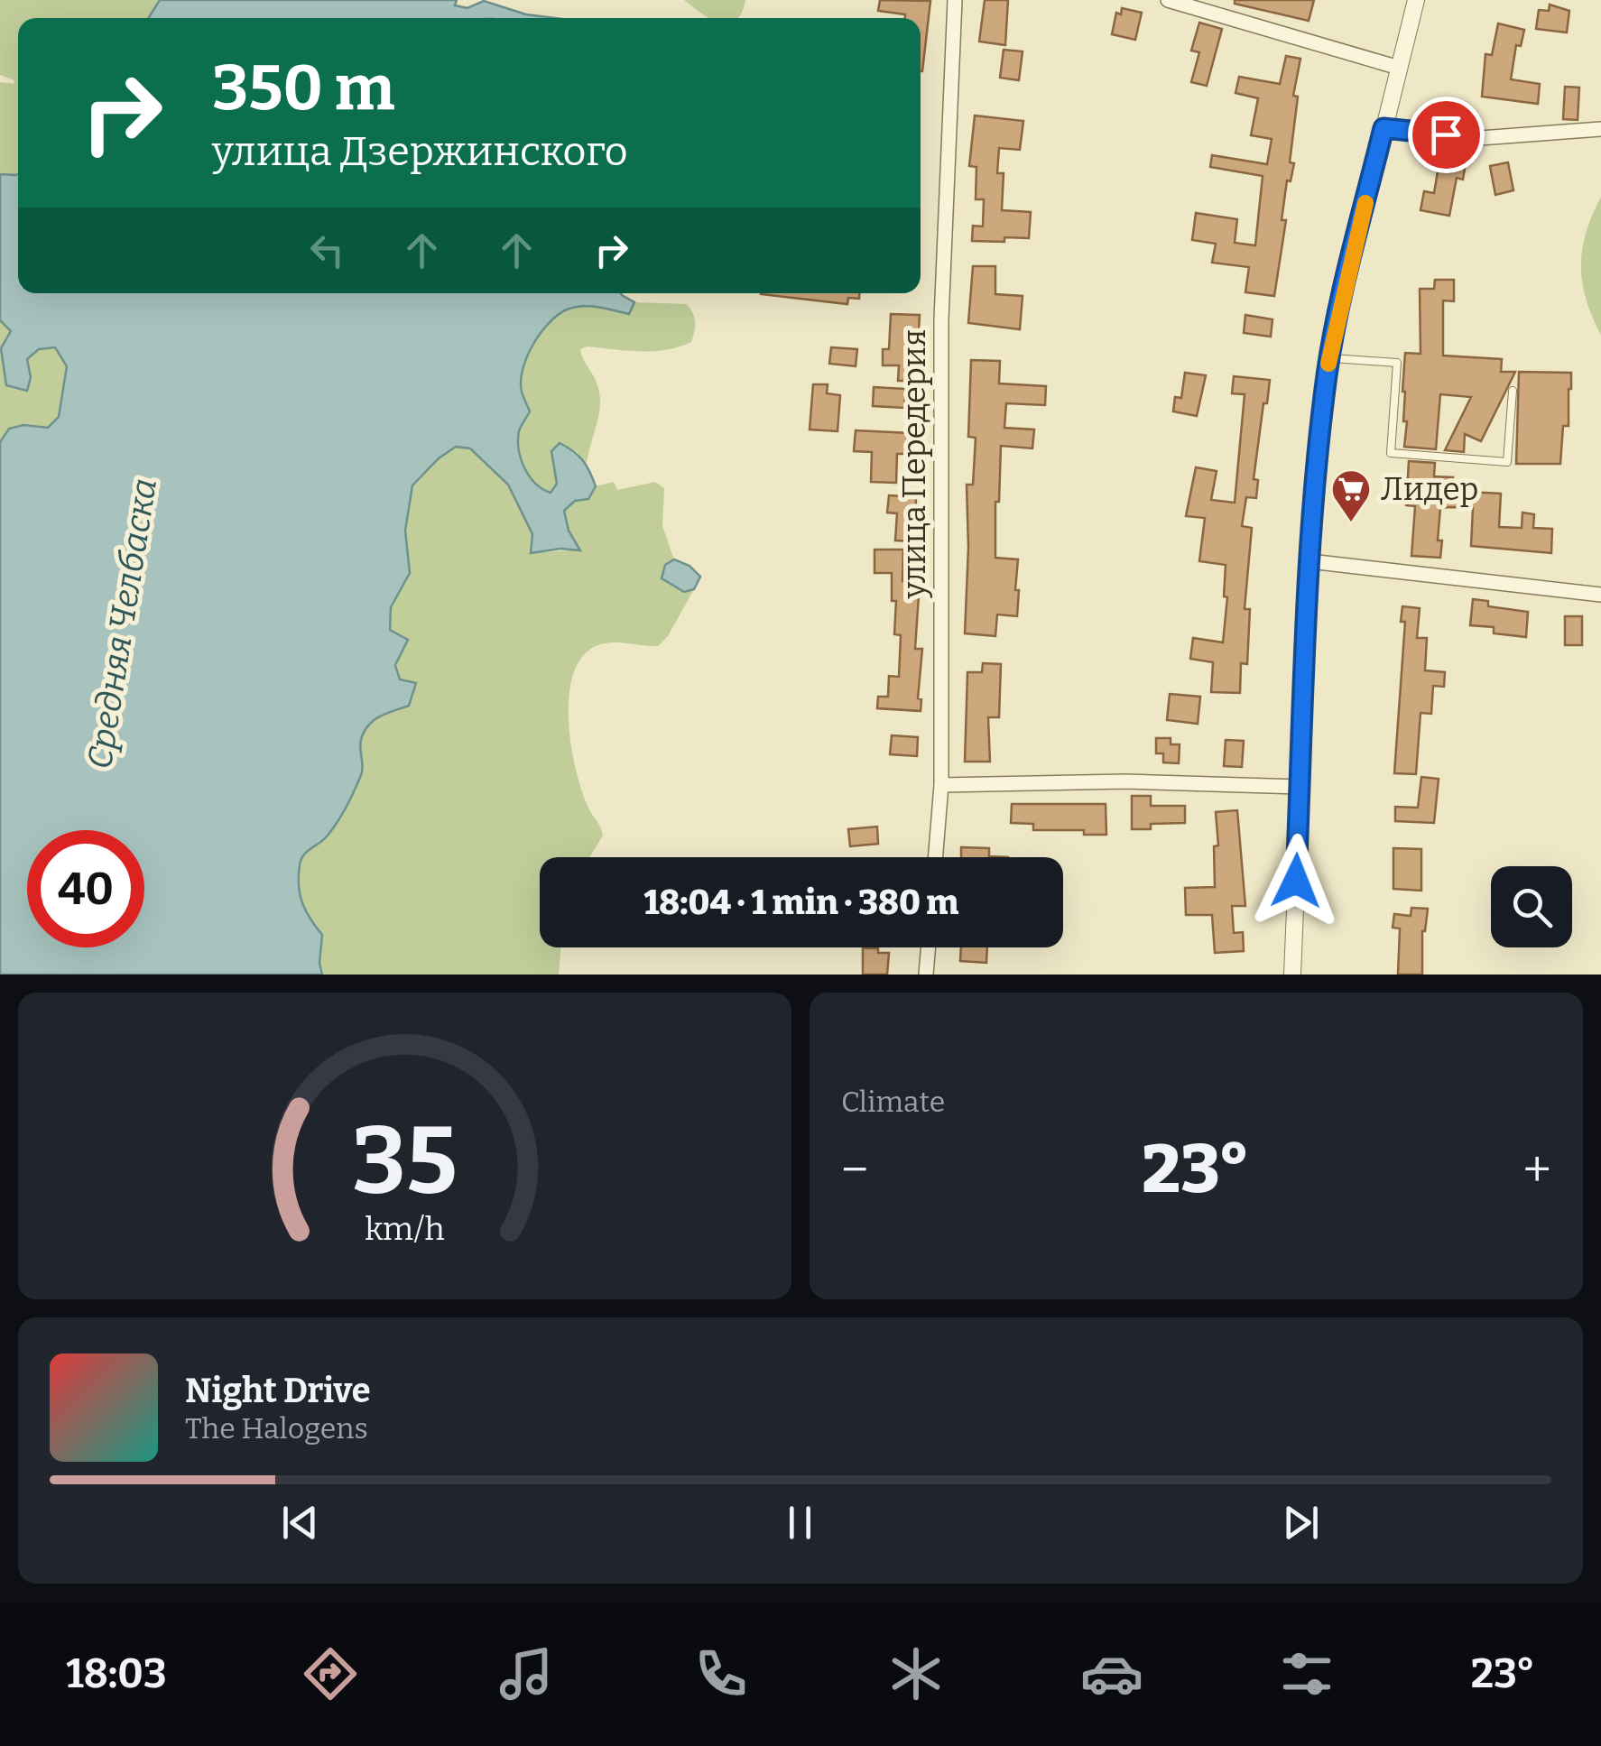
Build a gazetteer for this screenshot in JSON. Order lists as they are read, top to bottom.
{
  "streets": {
    "street": ["улица Передерия"]
  },
  "water": ["Средняя Челбаска"],
  "places": {
    "supermarket": ["Лидер"]
  },
  "page": {
    "turn": ["350 m", "улица Дзержинского"],
    "limit": "40",
    "trip": "18:04 · 1 min · 380 m",
    "tile": "Climate",
    "heat": ["−", "23°", "+"],
    "song": ["Night Drive", "The Halogens"],
    "tabs": ["18:03", "23°"],
    "gauge": ["35", "km/h"]
  }
}
